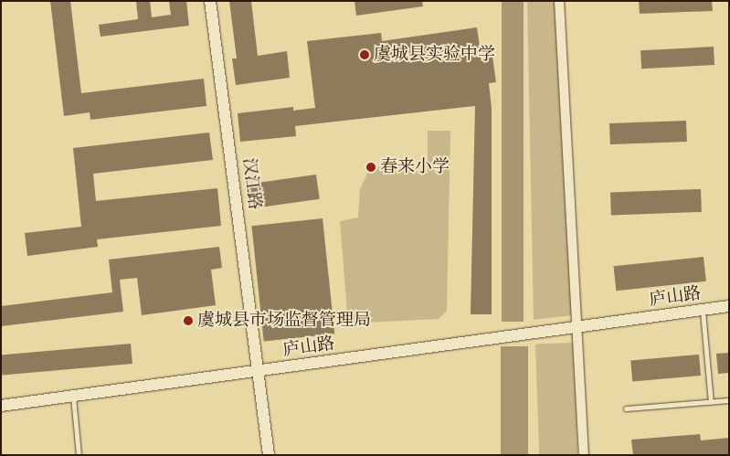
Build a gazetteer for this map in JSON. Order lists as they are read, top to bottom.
{
  "streets": {
    "street": ["汉江路", "庐山路"]
  },
  "crossings": [
    ["汉江路", "庐山路"]
  ],
  "places": ["虞城县实验中学", "春来小学", "虞城县市场监督管理局"]
}
